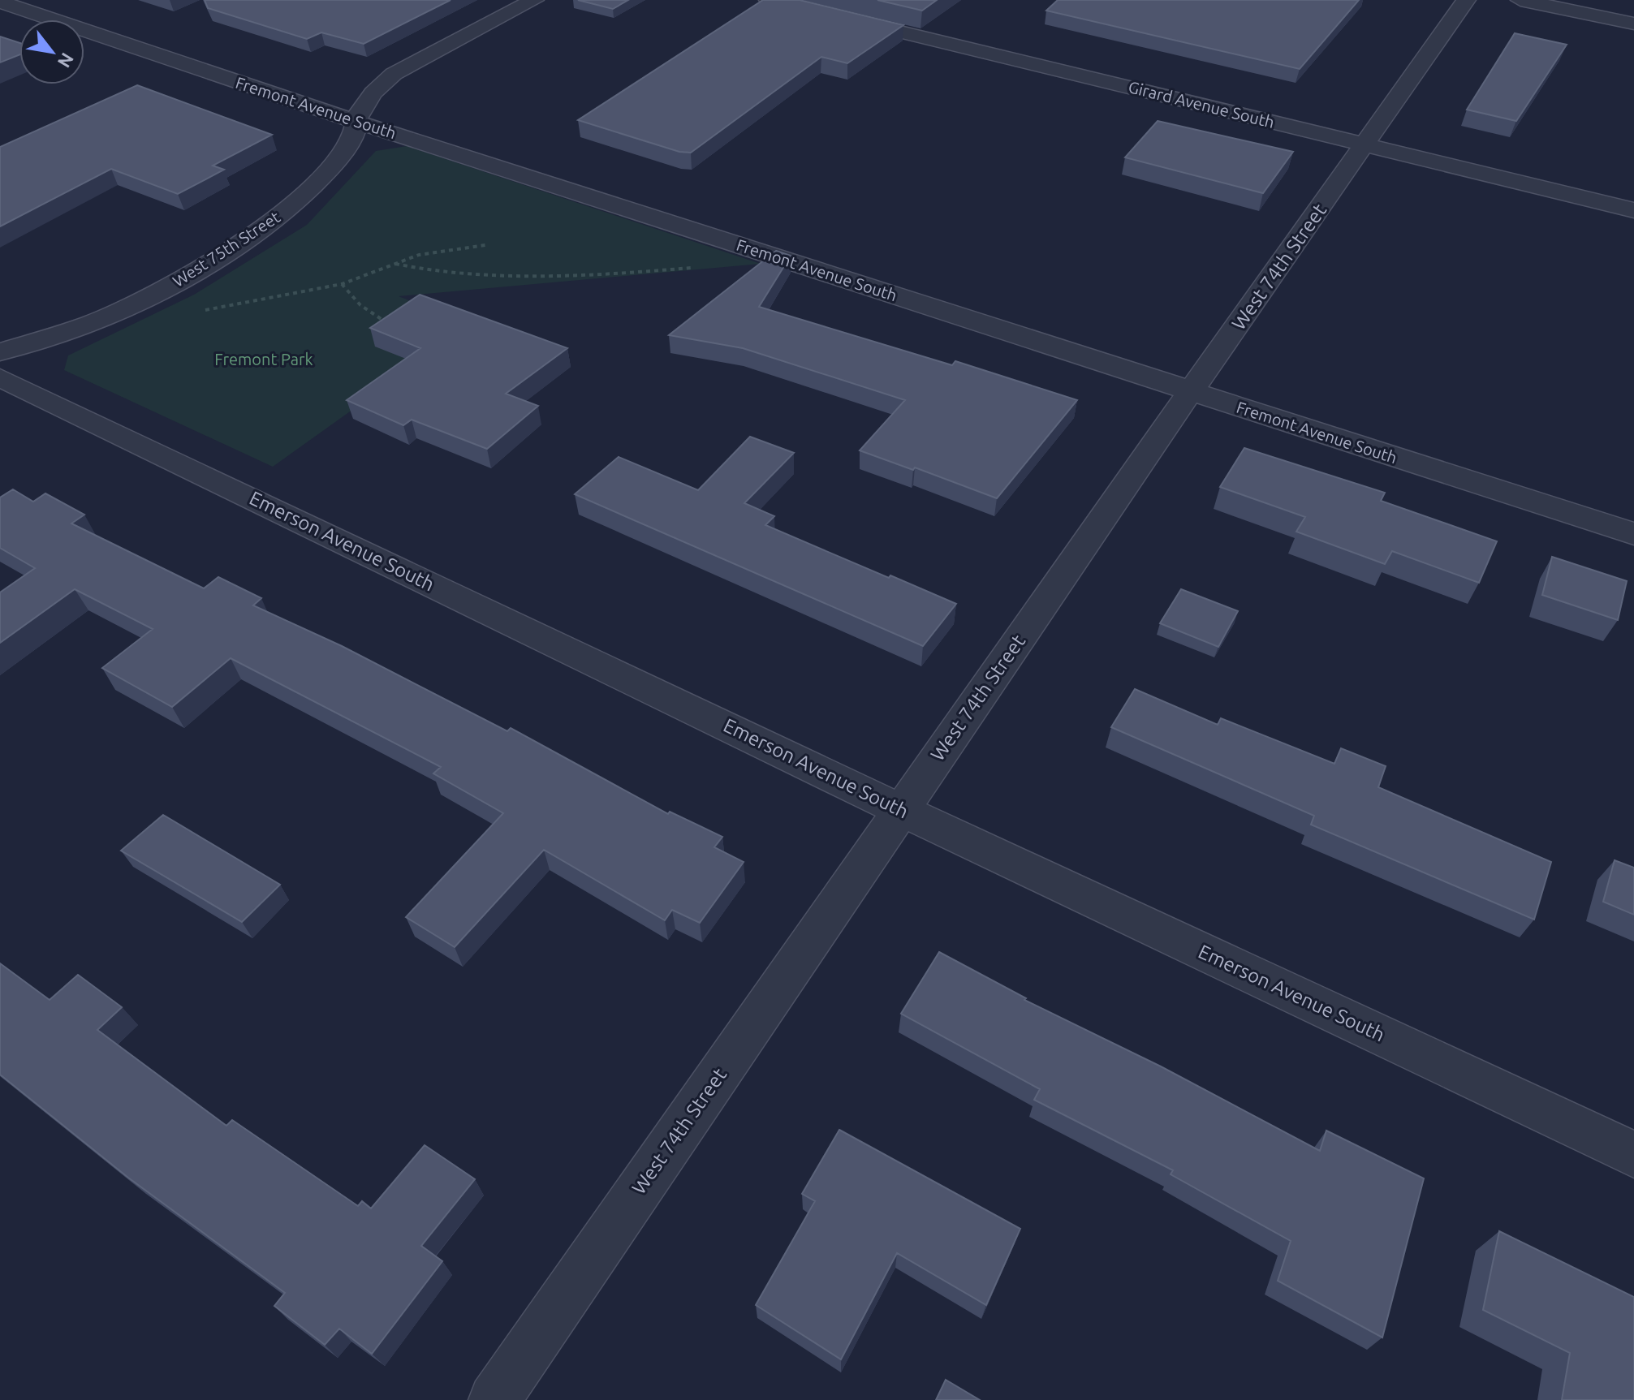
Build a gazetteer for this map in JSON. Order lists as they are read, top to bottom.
{
  "streets": {
    "street": [
      "Girard Avenue South",
      "Fremont Avenue South",
      "West 75th Street",
      "West 74th Street",
      "Emerson Avenue South"
    ]
  },
  "crossings": [
    ["Girard Avenue South", "West 74th Street"],
    ["Fremont Avenue South", "West 75th Street"],
    ["Fremont Avenue South", "West 74th Street"],
    ["West 74th Street", "Emerson Avenue South"]
  ],
  "parks": ["Fremont Park"],
  "north": "bottom right"
}
